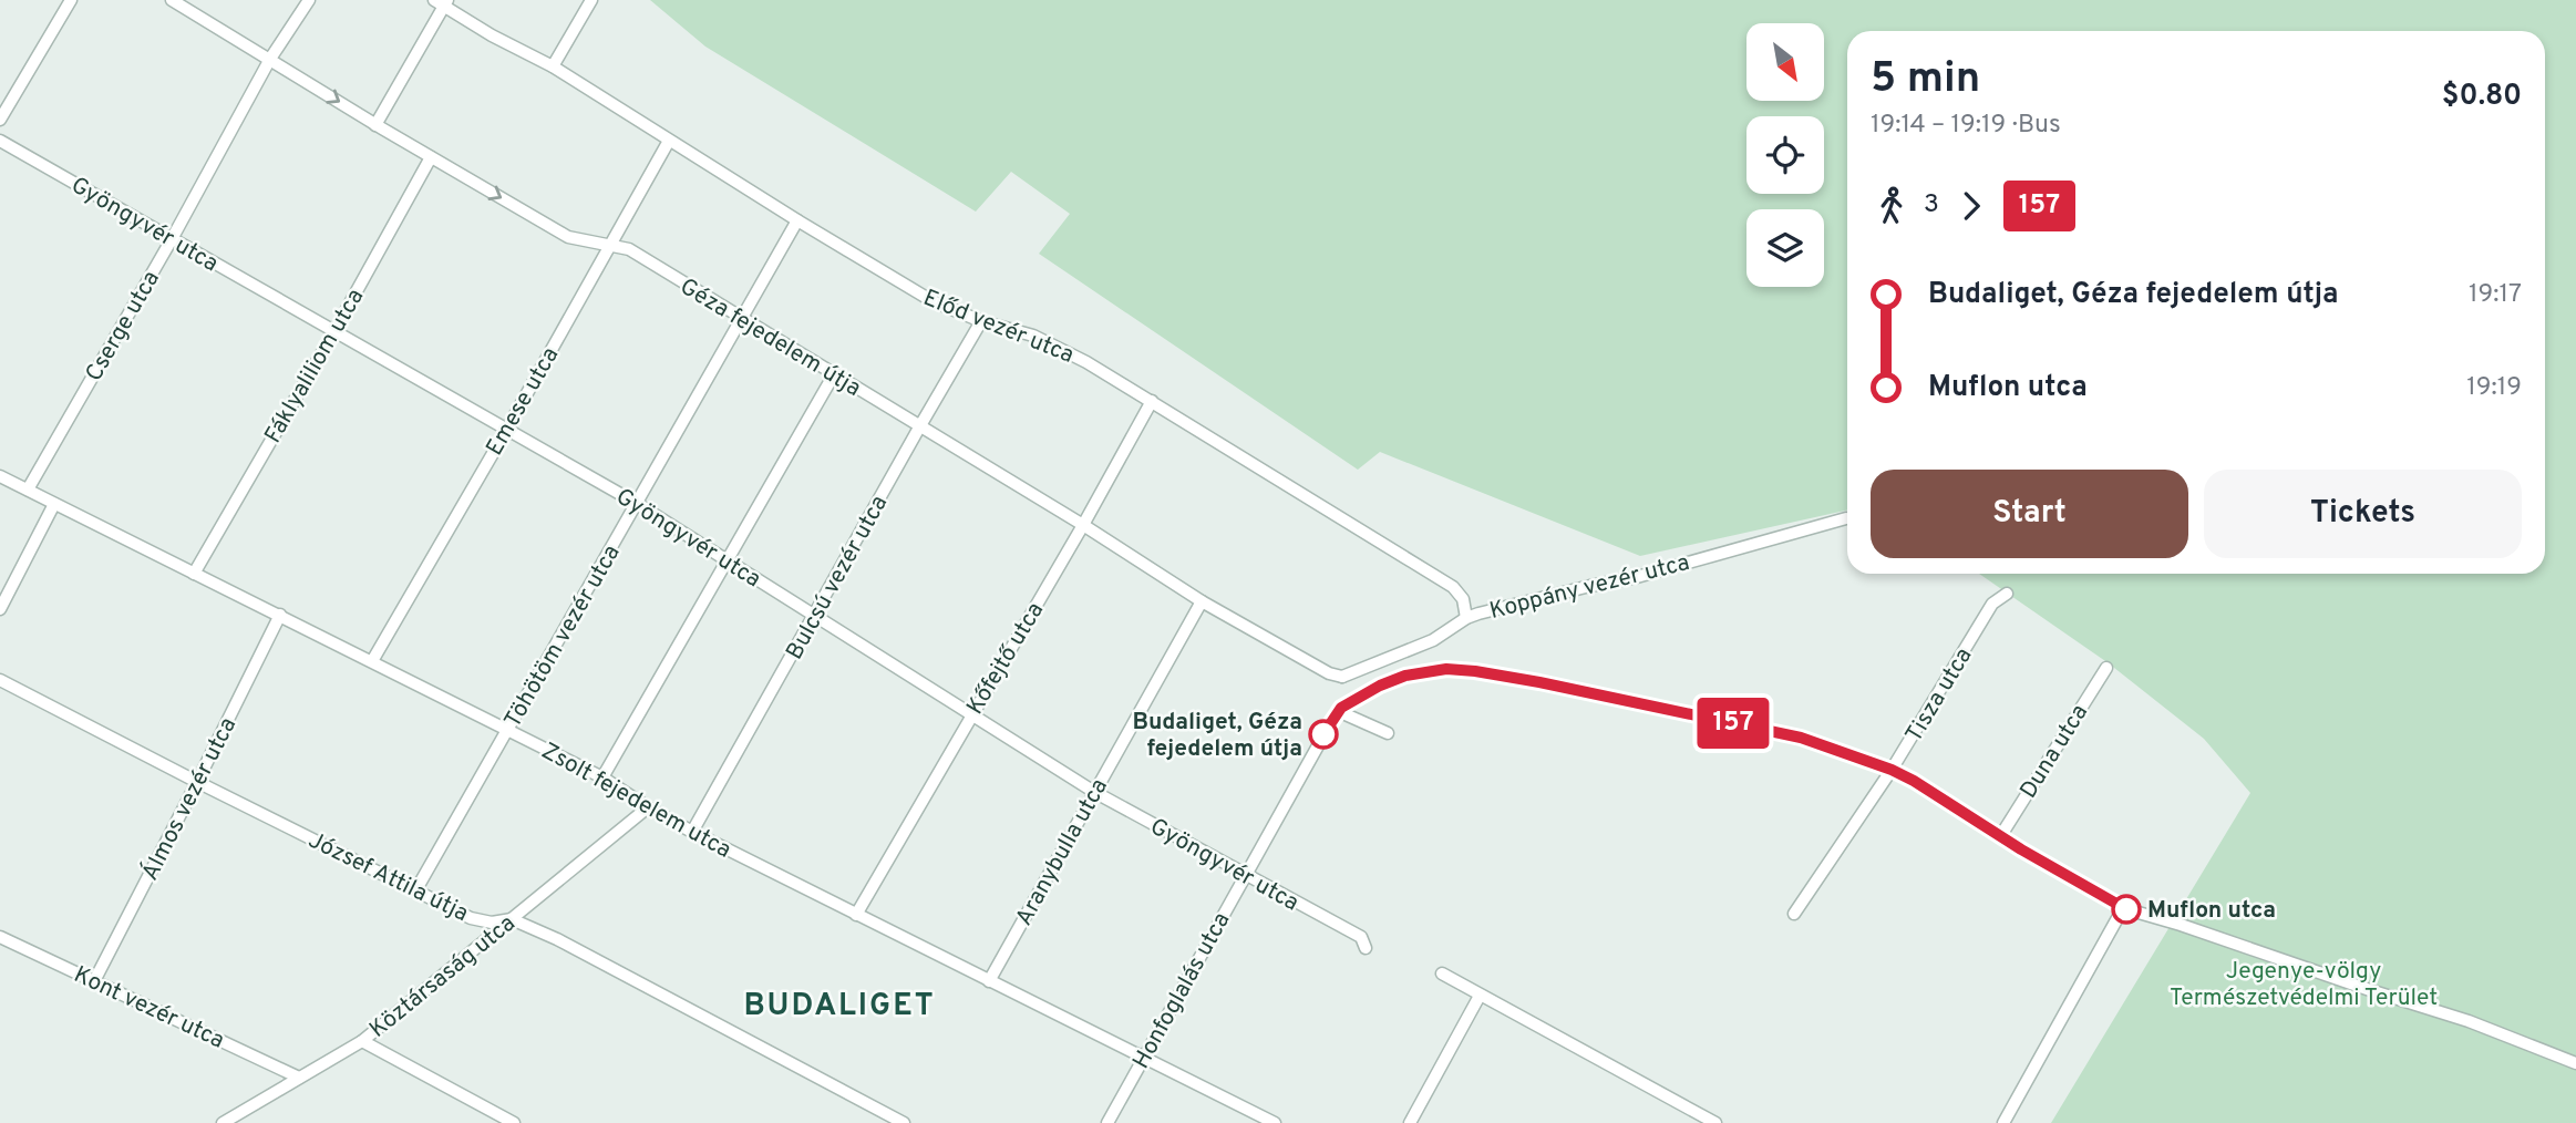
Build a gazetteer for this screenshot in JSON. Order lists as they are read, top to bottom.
{
  "streets": {
    "street": [
      "Gyöngyvér utca",
      "Cserge utca",
      "Előd vezér utca",
      "Géza fejedelem útja",
      "Fáklyaliliom utca",
      "Emese utca",
      "Bulcsú vezér utca",
      "Koppány vezér utca",
      "Töhötöm vezér utca",
      "Kőfejtő utca",
      "Tisza utca",
      "Duna utca",
      "Álmos vezér utca",
      "Zsolt fejedelem utca",
      "Aranybulla utca",
      "József Attila útja",
      "Köztársaság utca",
      "Honfoglalás utca",
      "Kont vezér utca"
    ]
  },
  "crossings": [
    ["Gyöngyvér utca", "Cserge utca"],
    ["Gyöngyvér utca", "Fáklyaliliom utca"],
    ["Gyöngyvér utca", "Emese utca"],
    ["Gyöngyvér utca", "Bulcsú vezér utca"],
    ["Gyöngyvér utca", "Töhötöm vezér utca"],
    ["Gyöngyvér utca", "Kőfejtő utca"],
    ["Gyöngyvér utca", "Aranybulla utca"],
    ["Gyöngyvér utca", "Honfoglalás utca"],
    ["Cserge utca", "Géza fejedelem útja"],
    ["Cserge utca", "Zsolt fejedelem utca"],
    ["Előd vezér utca", "Emese utca"],
    ["Előd vezér utca", "Bulcsú vezér utca"],
    ["Előd vezér utca", "Koppány vezér utca"],
    ["Előd vezér utca", "Töhötöm vezér utca"],
    ["Előd vezér utca", "Kőfejtő utca"],
    ["Géza fejedelem útja", "Fáklyaliliom utca"],
    ["Géza fejedelem útja", "Emese utca"],
    ["Géza fejedelem útja", "Bulcsú vezér utca"],
    ["Géza fejedelem útja", "Koppány vezér utca"],
    ["Géza fejedelem útja", "Töhötöm vezér utca"],
    ["Géza fejedelem útja", "Kőfejtő utca"],
    ["Géza fejedelem útja", "Aranybulla utca"],
    ["Fáklyaliliom utca", "Zsolt fejedelem utca"],
    ["Emese utca", "Zsolt fejedelem utca"],
    ["Bulcsú vezér utca", "Zsolt fejedelem utca"],
    ["Töhötöm vezér utca", "Zsolt fejedelem utca"],
    ["Töhötöm vezér utca", "József Attila útja"],
    ["Kőfejtő utca", "Zsolt fejedelem utca"],
    ["Tisza utca", "Honfoglalás utca"],
    ["Duna utca", "Honfoglalás utca"],
    ["Álmos vezér utca", "Zsolt fejedelem utca"],
    ["Álmos vezér utca", "József Attila útja"],
    ["Álmos vezér utca", "Kont vezér utca"],
    ["Zsolt fejedelem utca", "Aranybulla utca"],
    ["Zsolt fejedelem utca", "Köztársaság utca"],
    ["Zsolt fejedelem utca", "Honfoglalás utca"],
    ["József Attila útja", "Köztársaság utca"],
    ["Köztársaság utca", "Kont vezér utca"]
  ],
  "districts": ["BUDALIGET"],
  "parks": ["Jegenye-völgy Természetvédelmi Terület"],
  "places": ["Budaliget, Géza fejedelem útja", "Muflon utca"],
  "lines": ["bus line 157"],
  "north": "bottom right",
  "page": {
    "on_map": "157",
    "heading": ["5 min", "19:14 – 19:19 · Bus", "$0.80"],
    "legs": ["3", "157"],
    "list": [
      {
        "name": "Budaliget, Géza fejedelem útja",
        "value": "19:17"
      },
      {
        "name": "Muflon utca",
        "value": "19:19"
      }
    ],
    "buttons": ["Start", "Tickets"]
  }
}
